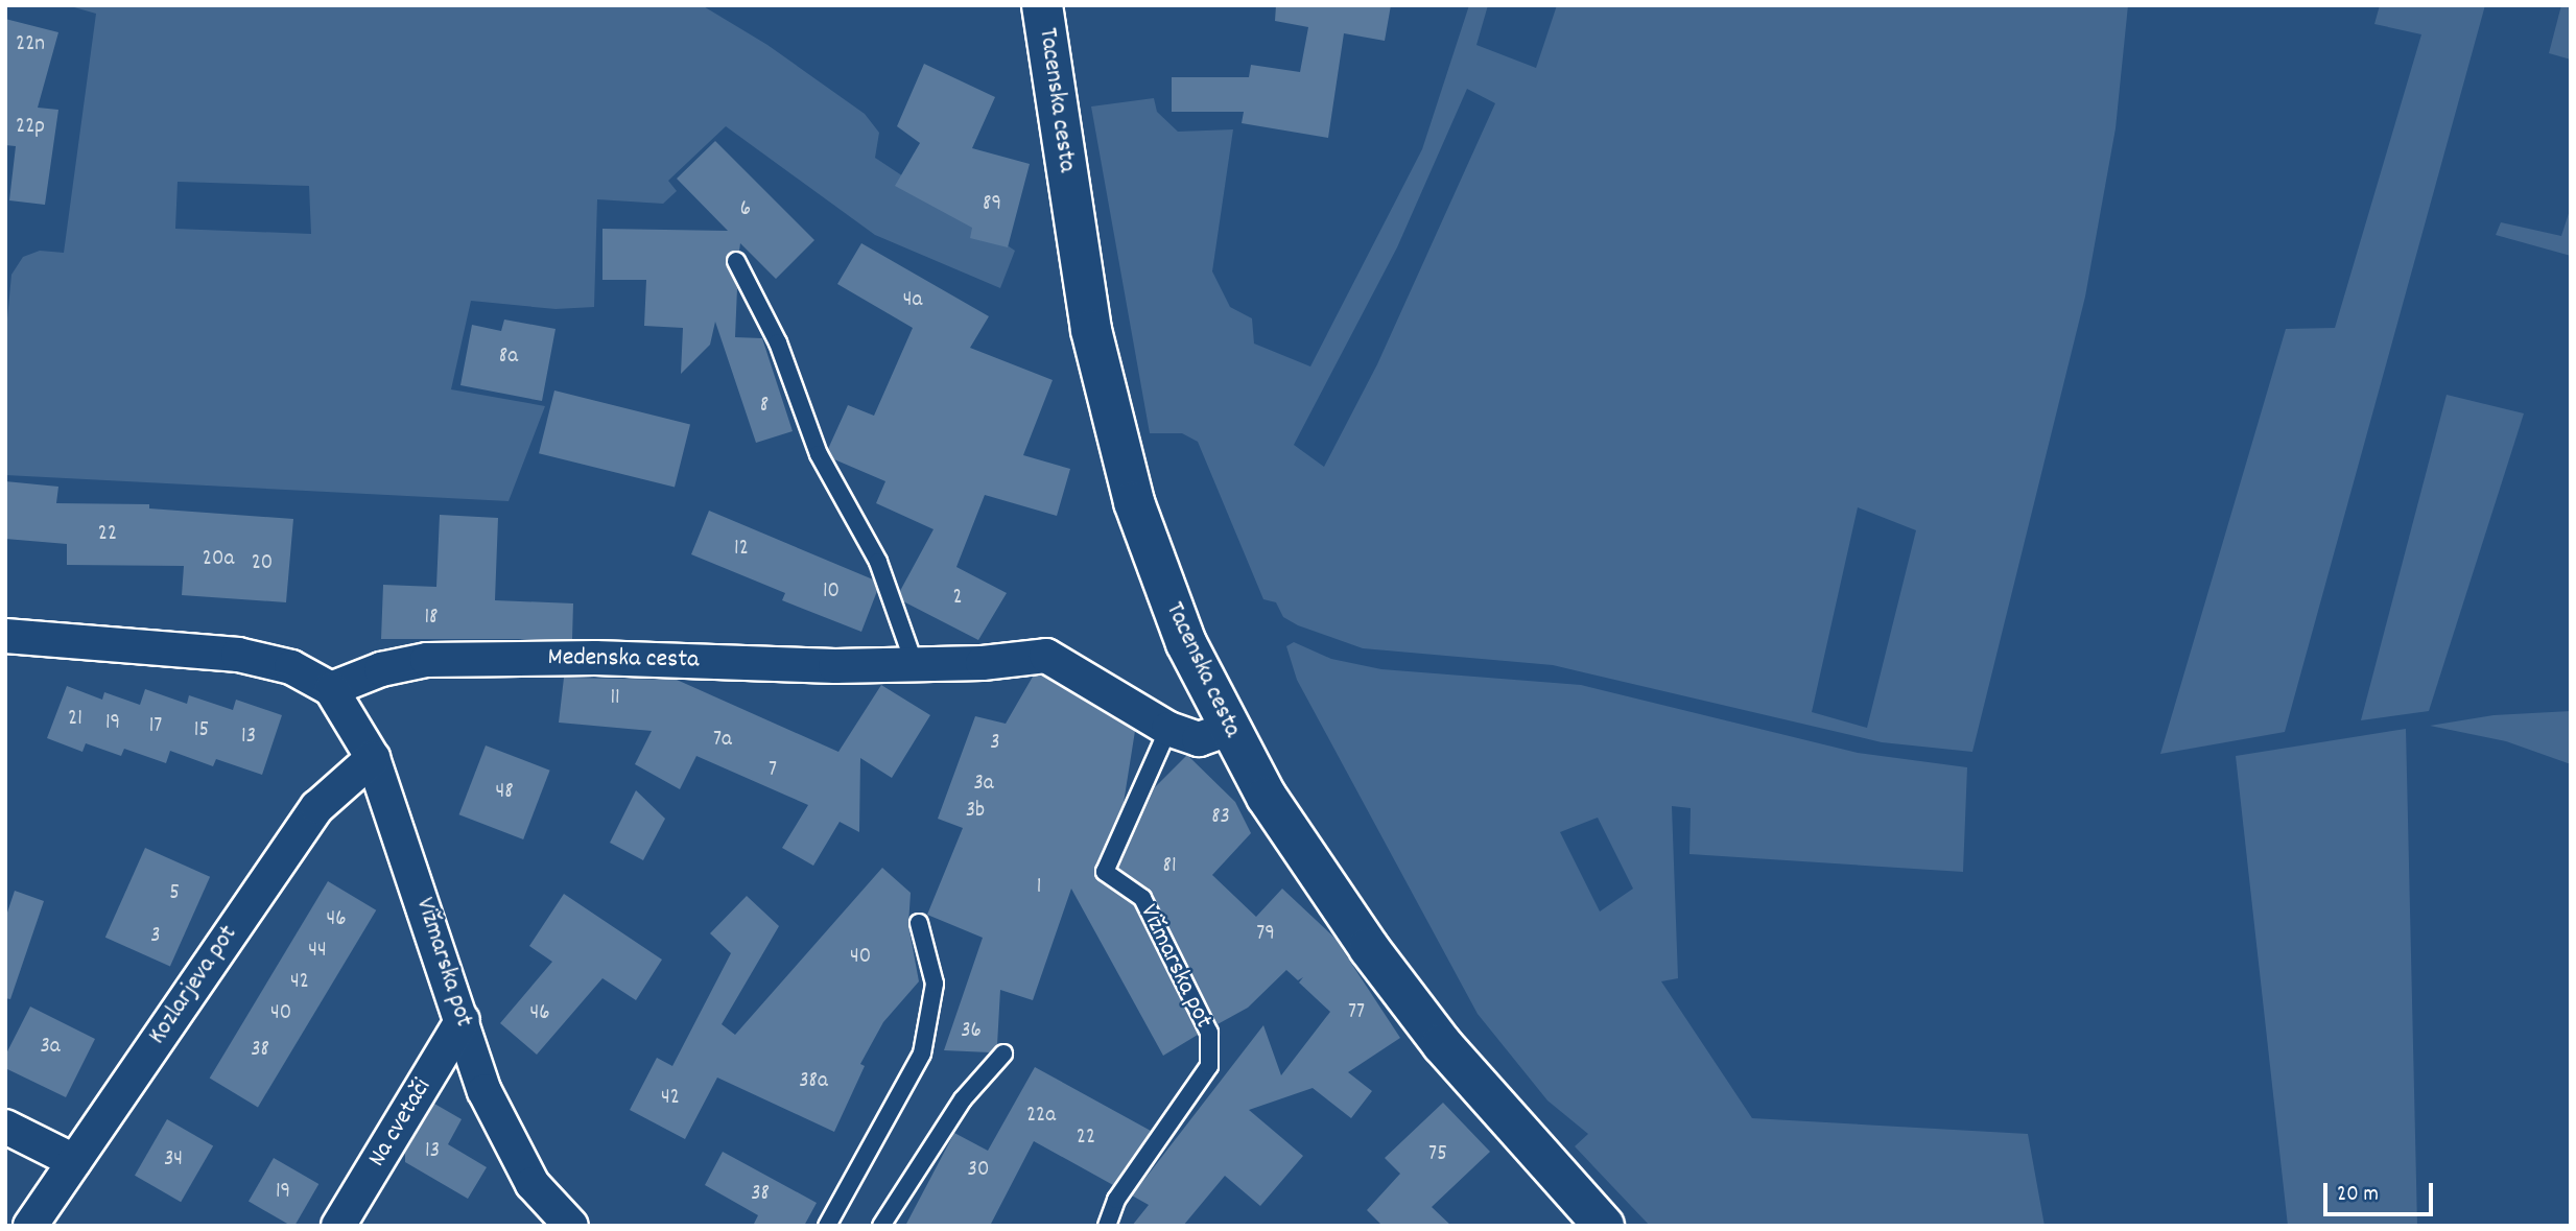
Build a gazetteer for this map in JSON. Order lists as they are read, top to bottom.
{
  "streets": {
    "main road": ["Tacenska cesta"],
    "street": [
      "Medenska cesta",
      "Vižmarska pot",
      "Kozlarjeva pot",
      "Na cvetači"
    ]
  },
  "crossings": [
    ["Tacenska cesta", "Medenska cesta"],
    ["Medenska cesta", "Vižmarska pot"],
    ["Vižmarska pot", "Kozlarjeva pot"],
    ["Vižmarska pot", "Na cvetači"]
  ],
  "house_numbers": [
    "22n",
    "22p",
    "89",
    "6",
    "4a",
    "8a",
    "8",
    "22",
    "12",
    "20a",
    "20",
    "10",
    "2",
    "18",
    "11",
    "21",
    "19",
    "17",
    "15",
    "13",
    "7a",
    "3",
    "7",
    "3a",
    "48",
    "3b",
    "83",
    "81",
    "1",
    "5",
    "46",
    "79",
    "3",
    "44",
    "40",
    "42",
    "77",
    "40",
    "46",
    "36",
    "3a",
    "38",
    "38a",
    "42",
    "22a",
    "22",
    "13",
    "75",
    "34",
    "30",
    "19",
    "38"
  ],
  "scale_bar": "20 m"
}
